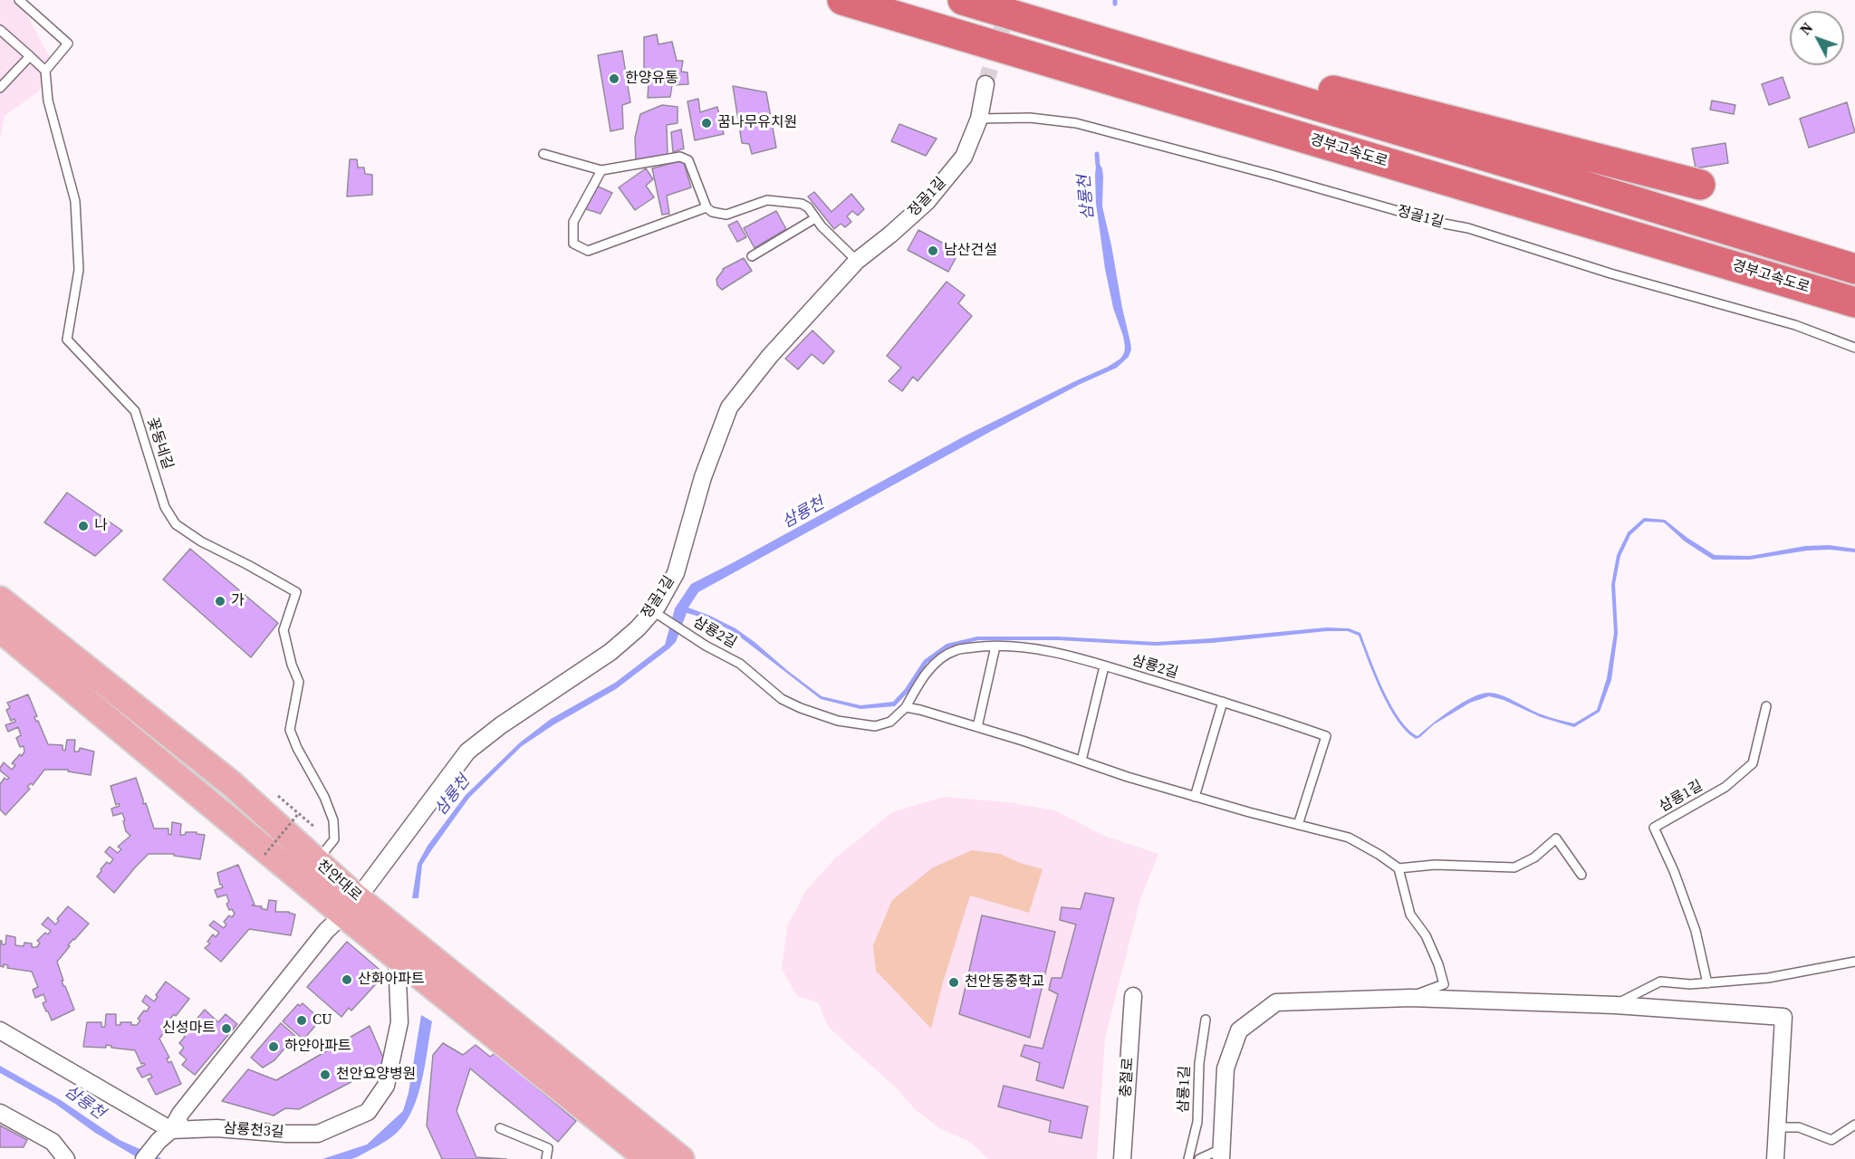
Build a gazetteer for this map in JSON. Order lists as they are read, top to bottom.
{
  "streets": {
    "highway": ["경부고속도로"],
    "main road": ["천안대로"],
    "street": ["정골1길", "충절로", "삼룡천3길"],
    "lane": ["꽃동네길", "삼룡2길", "삼룡1길"]
  },
  "crossings": [
    ["정골1길", "삼룡2길"],
    ["정골1길", "천안대로"],
    ["정골1길", "삼룡천3길"],
    ["꽃동네길", "천안대로"],
    ["천안대로", "삼룡천3길"]
  ],
  "water": ["삼룡천"],
  "places": [
    "한양유통",
    "꿈나무유치원",
    "남산건설",
    "나",
    "가",
    "산화아파트",
    "천안동중학교",
    "CU",
    "신성마트",
    "하얀아파트",
    "천안요양병원"
  ],
  "north": "top left"
}
